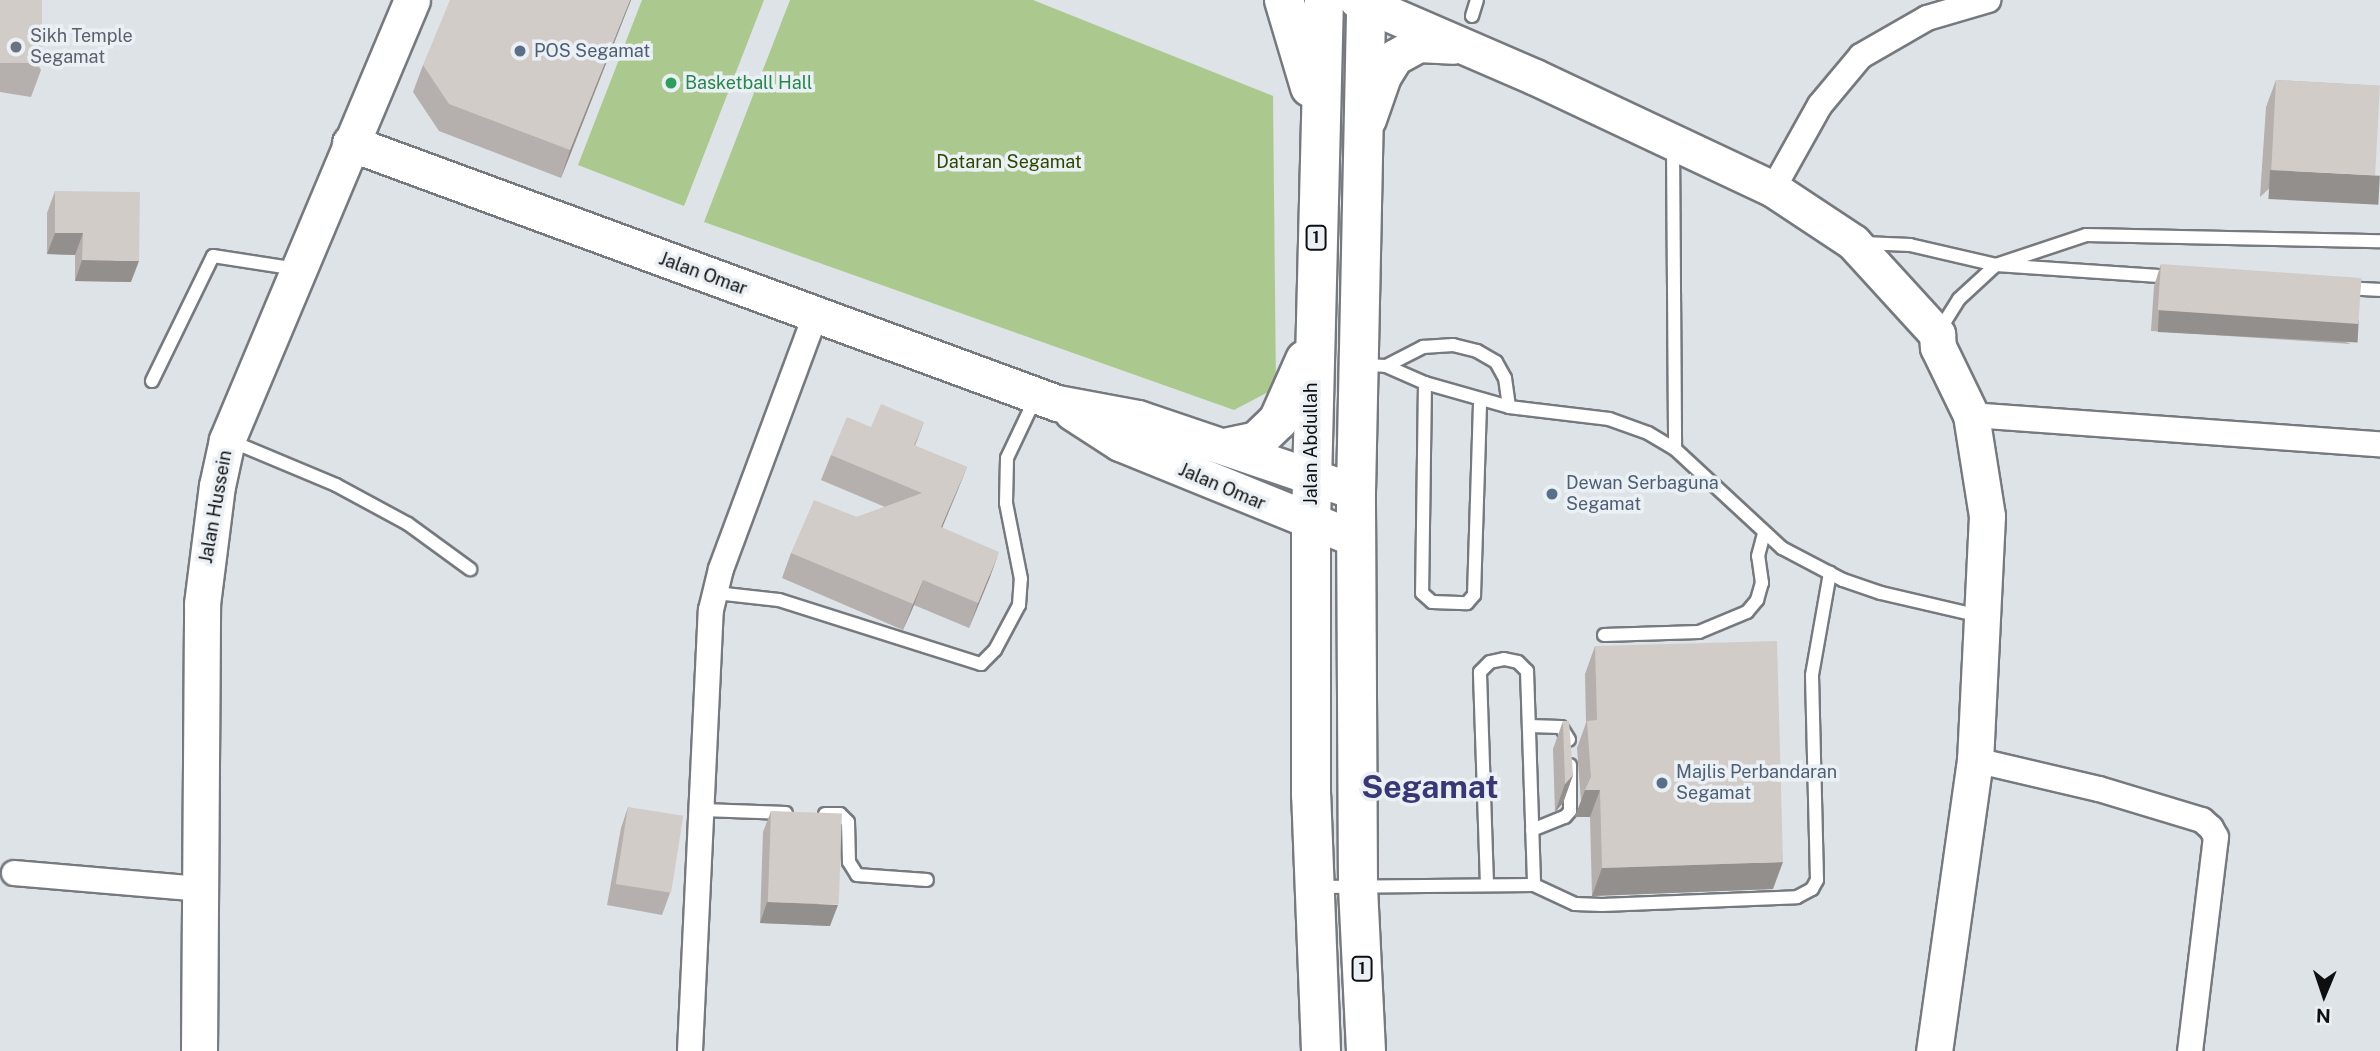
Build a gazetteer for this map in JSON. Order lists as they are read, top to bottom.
{
  "streets": {
    "highway": ["1", "Jalan Abdullah"],
    "street": ["Jalan Omar", "Jalan Hussein"]
  },
  "crossings": [
    ["1", "Jalan Omar"],
    ["1", "Jalan Abdullah"],
    ["Jalan Omar", "Jalan Abdullah"],
    ["Jalan Omar", "Jalan Hussein"]
  ],
  "districts": ["Segamat"],
  "parks": ["Dataran Segamat"],
  "places": [
    "Sikh Temple Segamat",
    "POS Segamat",
    "Basketball Hall",
    "Dewan Serbaguna Segamat",
    "Majlis Perbandaran Segamat"
  ],
  "north": "bottom"
}
